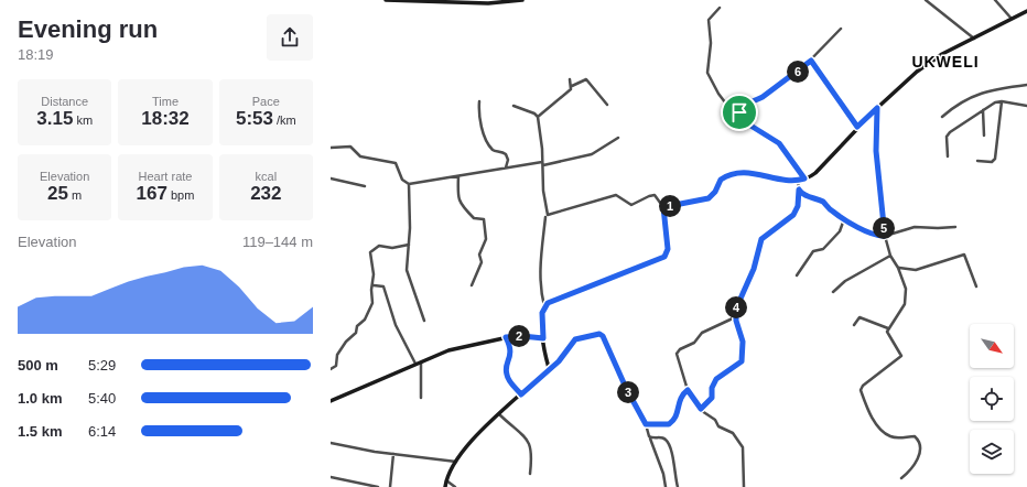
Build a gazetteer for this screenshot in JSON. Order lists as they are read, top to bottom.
{
  "districts": ["UKWELI"],
  "north": "bottom right",
  "page": {
    "heading": ["Evening run", "18:19"],
    "pins": [
      "6",
      "1",
      "5",
      "4",
      "2",
      "3"
    ],
    "stats": [
      ["Distance", "3.15 km"],
      ["Time", "18:32"],
      ["Pace", "5:53 /km"],
      ["Elevation", "25 m"],
      ["Heart rate", "167 bpm"],
      ["kcal", "232"]
    ],
    "chart": ["Elevation", "119–144 m"],
    "list": [
      {
        "name": "500 m",
        "note": "5:29"
      },
      {
        "name": "1.0 km",
        "note": "5:40"
      },
      {
        "name": "1.5 km",
        "note": "6:14"
      }
    ]
  }
}
